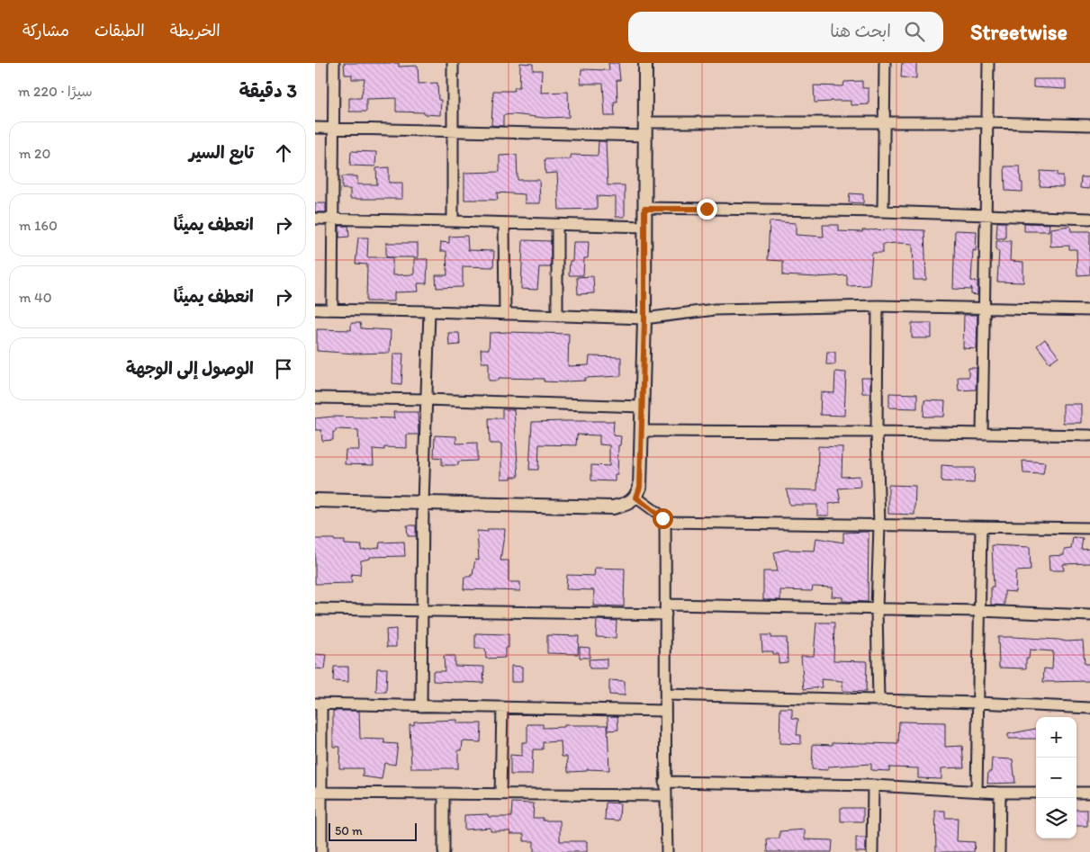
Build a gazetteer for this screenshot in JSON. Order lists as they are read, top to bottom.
{
  "scale_bar": "50 m",
  "page": {
    "header": "Streetwise",
    "search": "ابحث هنا",
    "nav": ["الخريطة", "الطبقات", "مشاركة"],
    "heading": ["3 دقيقة", "سيرًا · 220 m"],
    "list": [
      ["تابع السير", "20 m"],
      ["انعطف يمينًا", "160 m"],
      ["انعطف يمينًا", "40 m"],
      "الوصول إلى الوجهة"
    ],
    "map_buttons": ["+", "−"],
    "scale": "50 m"
  }
}
